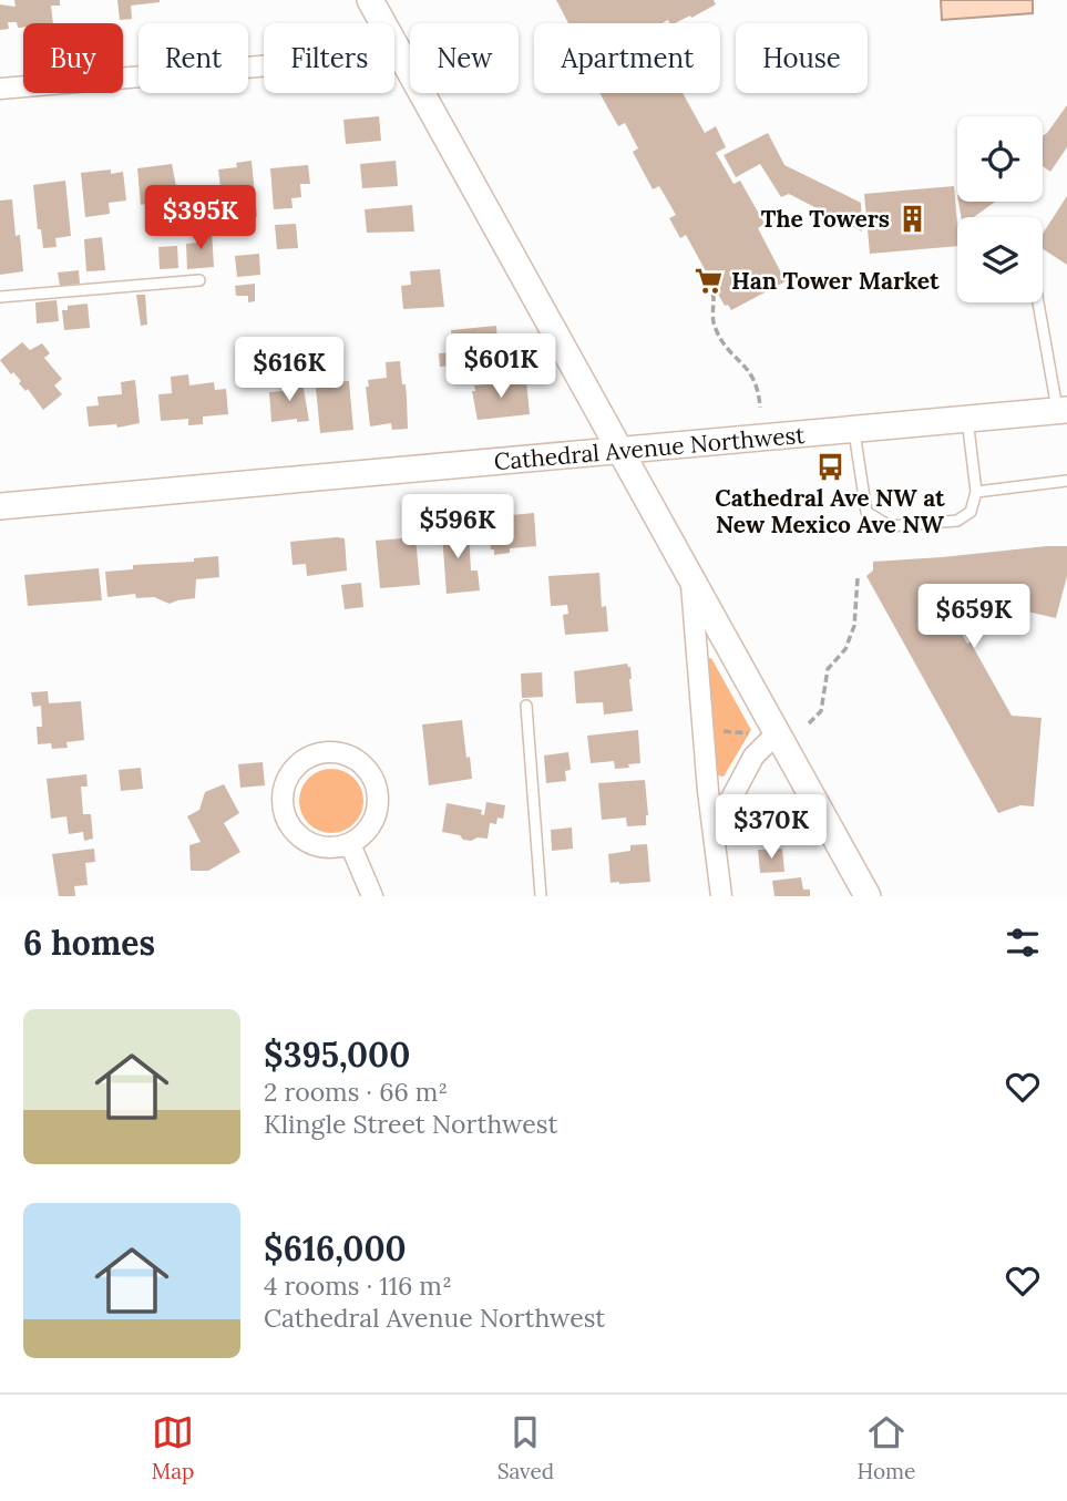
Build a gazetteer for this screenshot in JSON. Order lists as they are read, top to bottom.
{
  "streets": {
    "street": ["Cathedral Avenue Northwest"]
  },
  "places": {
    "building": ["The Towers"],
    "supermarket": ["Han Tower Market"],
    "bus stop": ["Cathedral Ave NW at New Mexico Ave NW"]
  },
  "page": {
    "chip": [
      "Buy",
      "Rent",
      "Filters",
      "New",
      "Apartment",
      "House"
    ],
    "price": [
      "$395K",
      "$601K",
      "$616K",
      "$596K",
      "$659K",
      "$370K"
    ],
    "heading": "6 homes",
    "list": [
      {
        "name": "$395,000",
        "note": "2 rooms · 66 m² · Klingle Street Northwest"
      },
      {
        "name": "$616,000",
        "note": "4 rooms · 116 m² · Cathedral Avenue Northwest"
      }
    ],
    "tabs": ["Map", "Saved", "Home"]
  }
}
